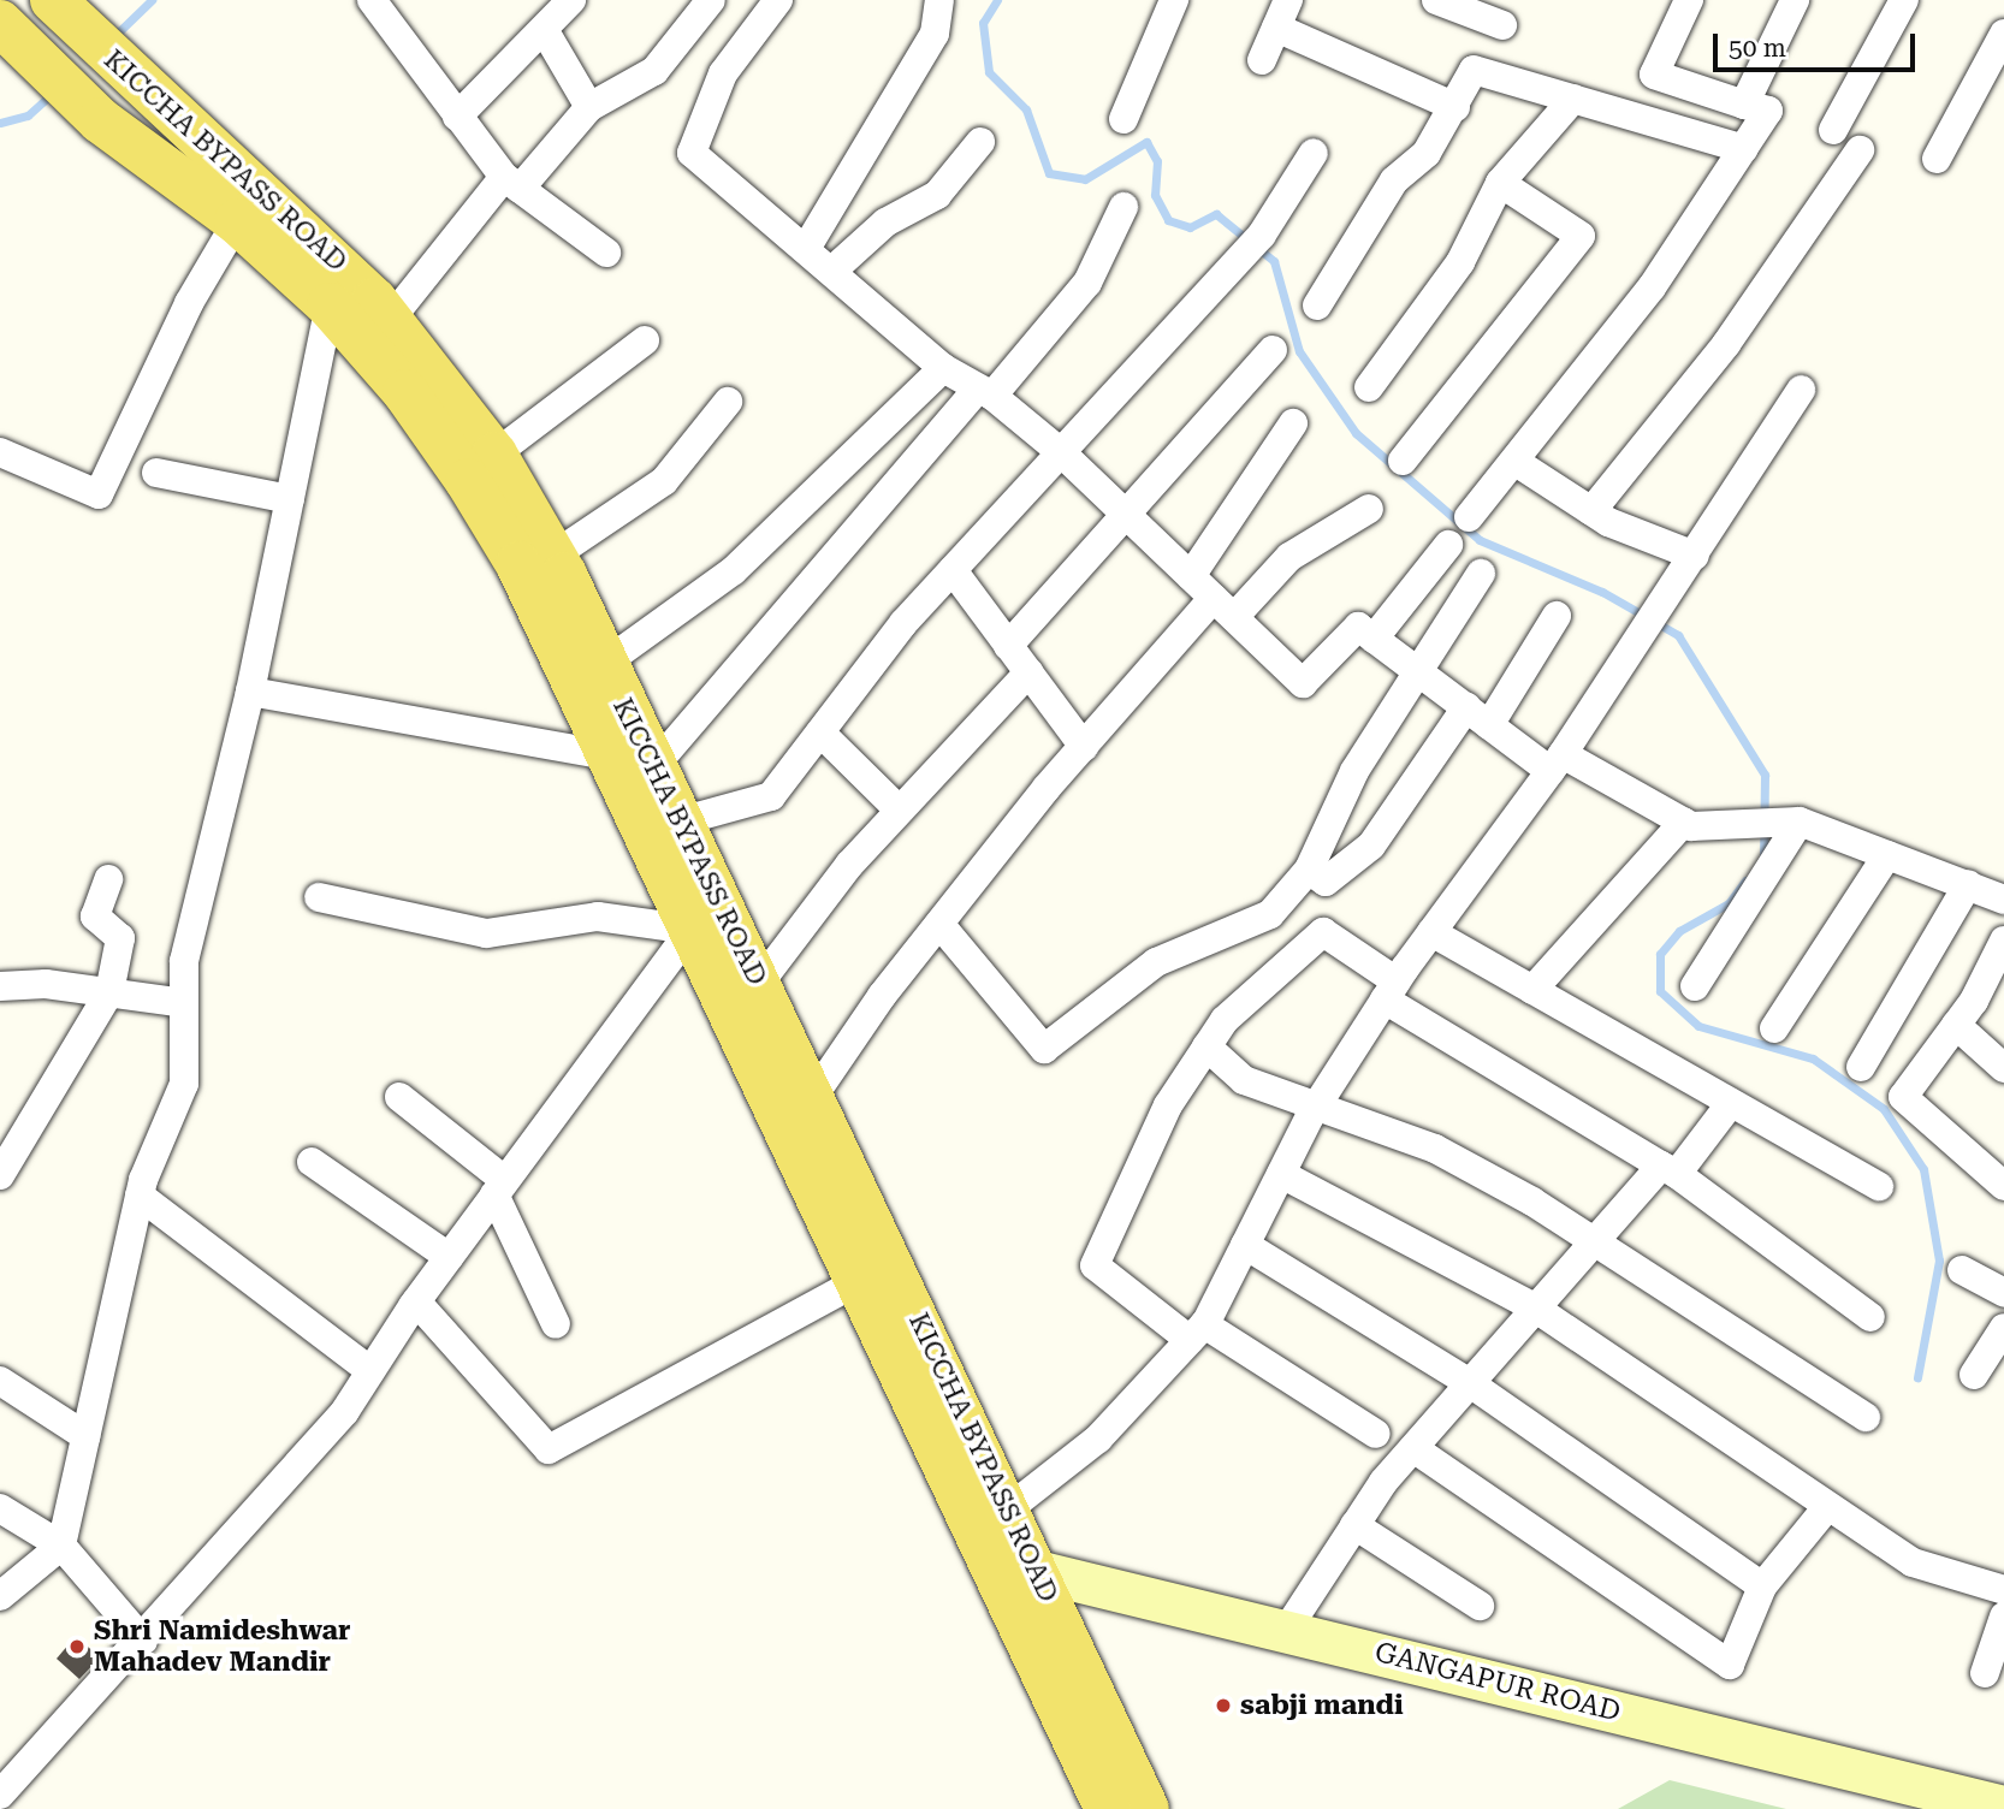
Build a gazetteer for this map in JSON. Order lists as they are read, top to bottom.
{
  "streets": {
    "main road": ["KICCHA BYPASS ROAD"],
    "street": ["GANGAPUR ROAD"]
  },
  "crossings": [
    ["KICCHA BYPASS ROAD", "GANGAPUR ROAD"]
  ],
  "places": ["Shri Namideshwar Mahadev Mandir", "sabji mandi"],
  "scale_bar": "50 m"
}
